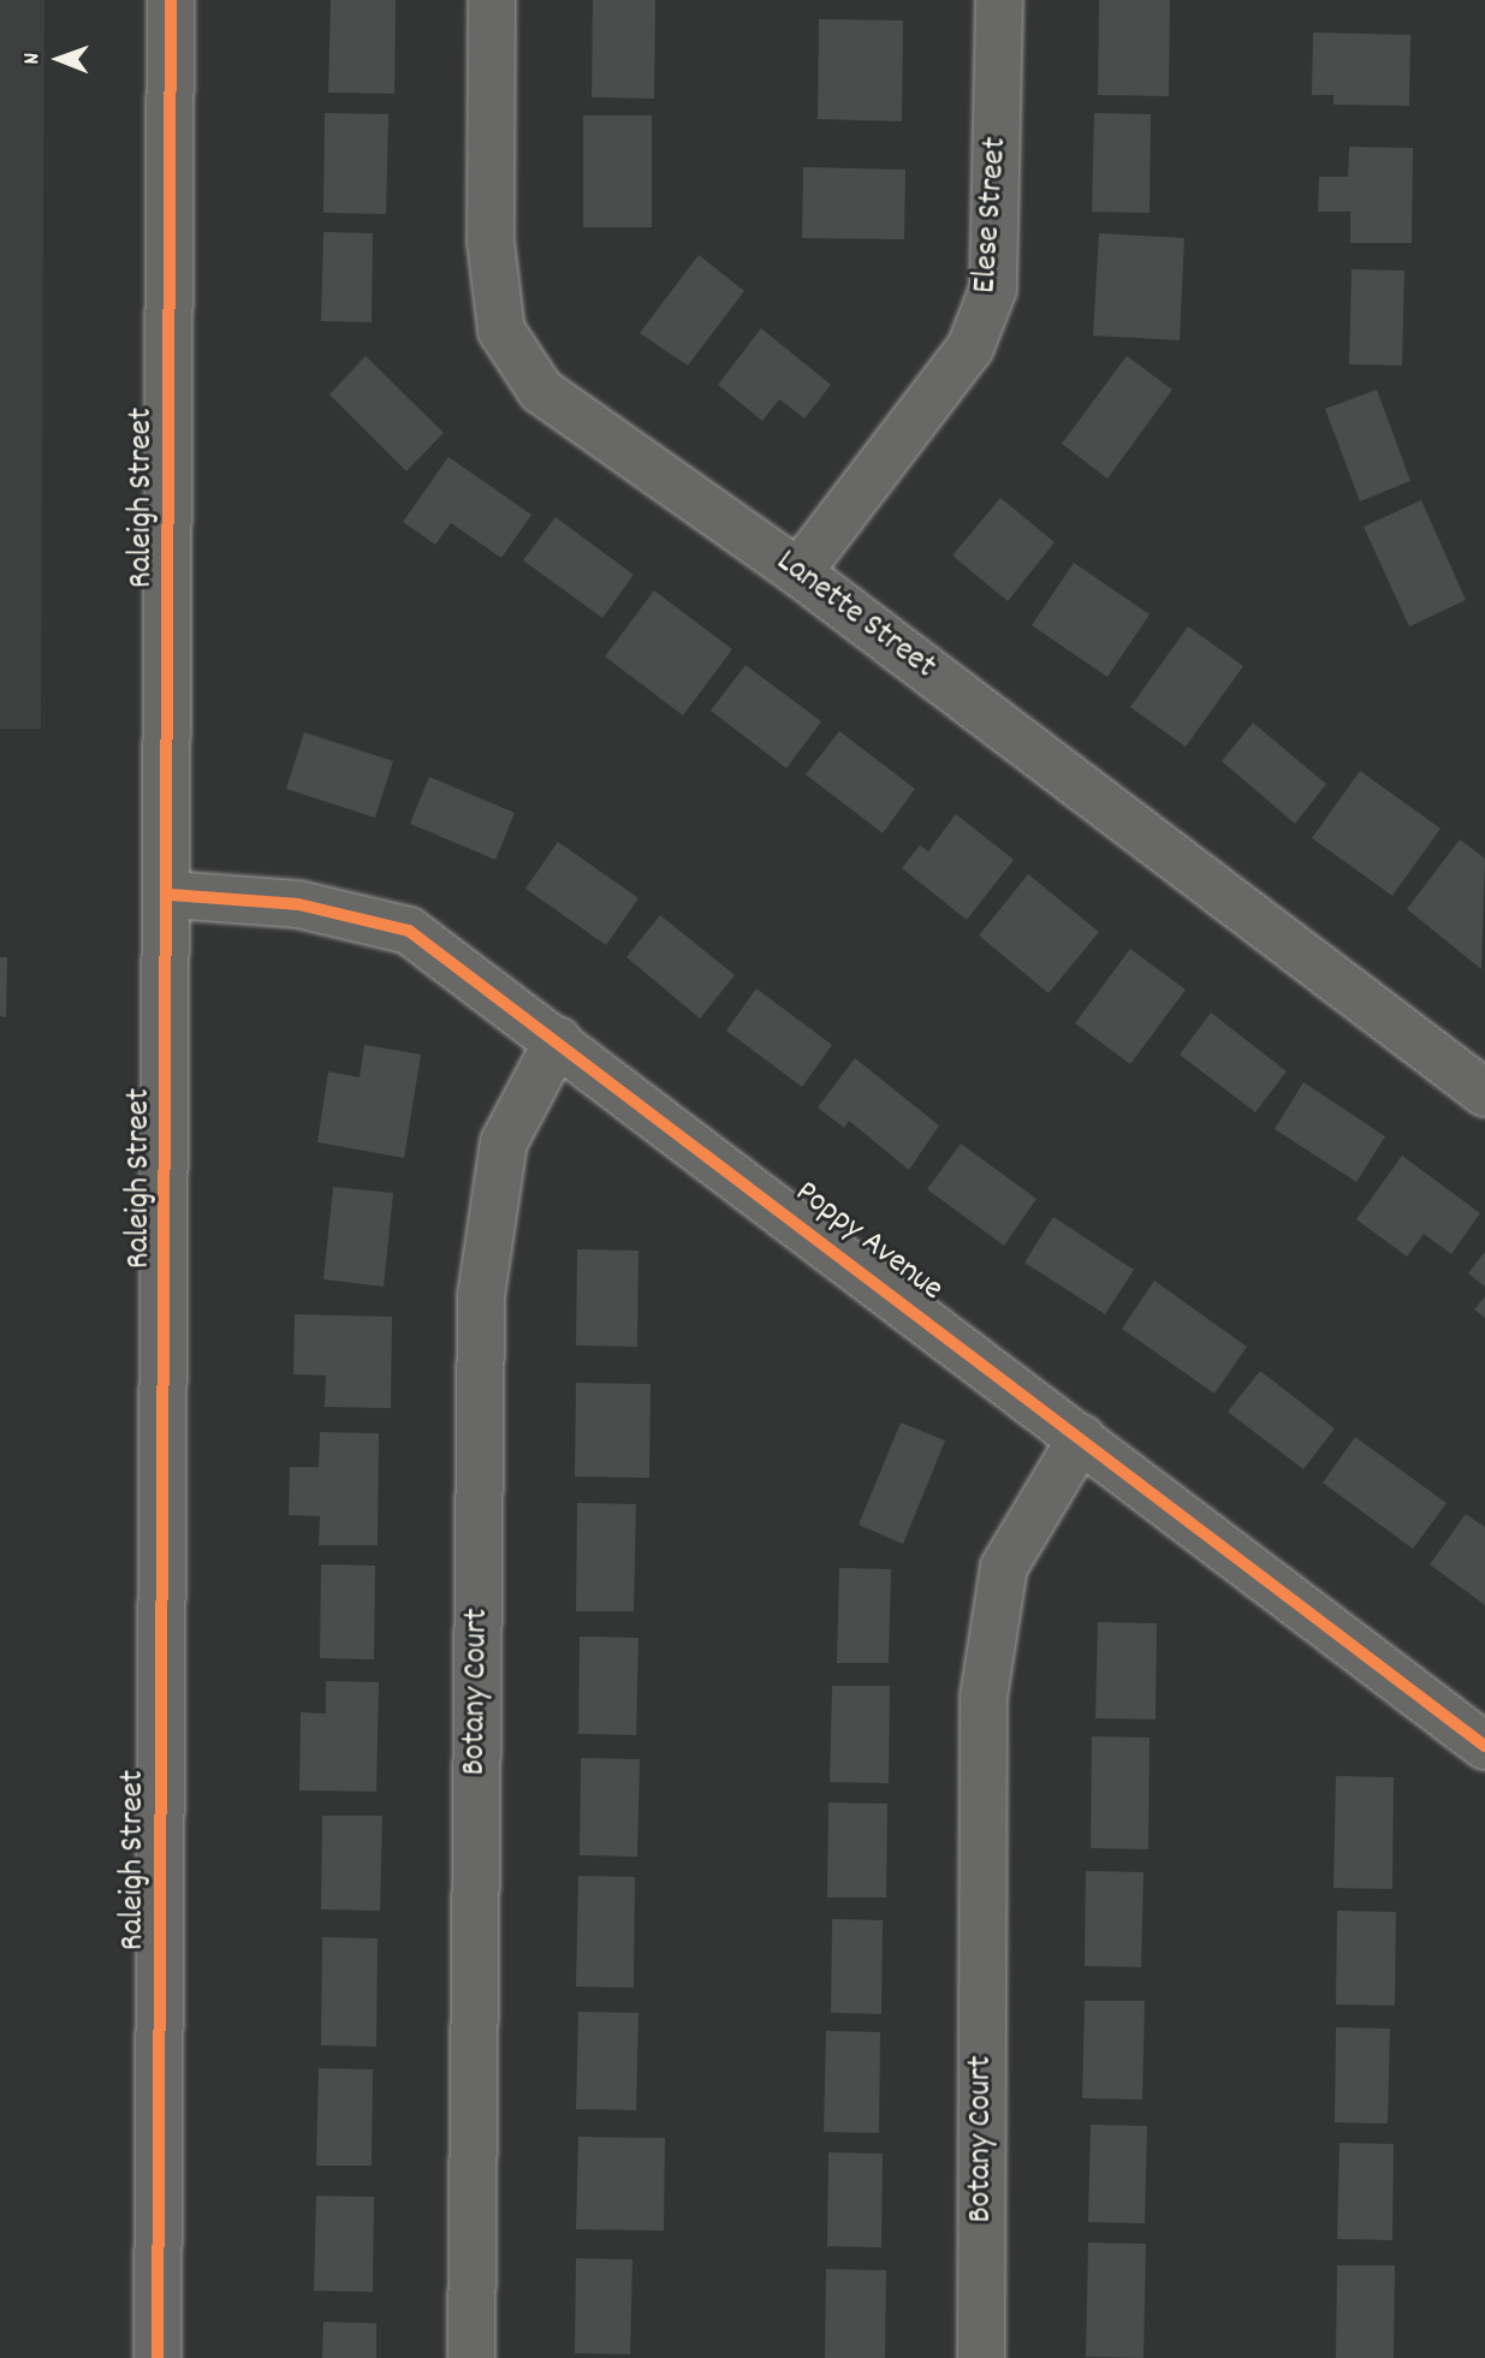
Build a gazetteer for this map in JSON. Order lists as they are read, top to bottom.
{
  "streets": {
    "street": [
      "Elese Street",
      "Raleigh Street",
      "Lanette Street",
      "Poppy Avenue",
      "Botany Court"
    ]
  },
  "crossings": [
    ["Elese Street", "Lanette Street"],
    ["Raleigh Street", "Poppy Avenue"],
    ["Poppy Avenue", "Botany Court"]
  ],
  "north": "left"
}
